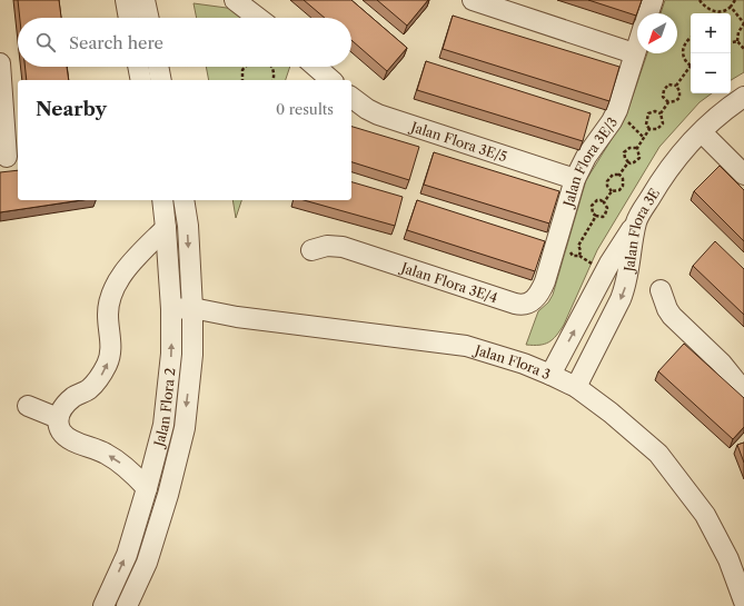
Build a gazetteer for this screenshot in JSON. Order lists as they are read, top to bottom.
{
  "streets": {
    "street": [
      "Jalan Flora 3E/5",
      "Jalan Flora 3E/3",
      "Jalan Flora 3E",
      "Jalan Flora 3E/4",
      "Jalan Flora 3",
      "Jalan Flora 2"
    ]
  },
  "crossings": [
    ["Jalan Flora 3E/5", "Jalan Flora 3E/3"],
    ["Jalan Flora 3E/3", "Jalan Flora 3E/4"],
    ["Jalan Flora 3E", "Jalan Flora 3"],
    ["Jalan Flora 3", "Jalan Flora 2"]
  ],
  "north": "bottom left",
  "page": {
    "map_buttons": ["+", "−"],
    "search": "Search here",
    "heading": ["Nearby", "0 results"]
  }
}
